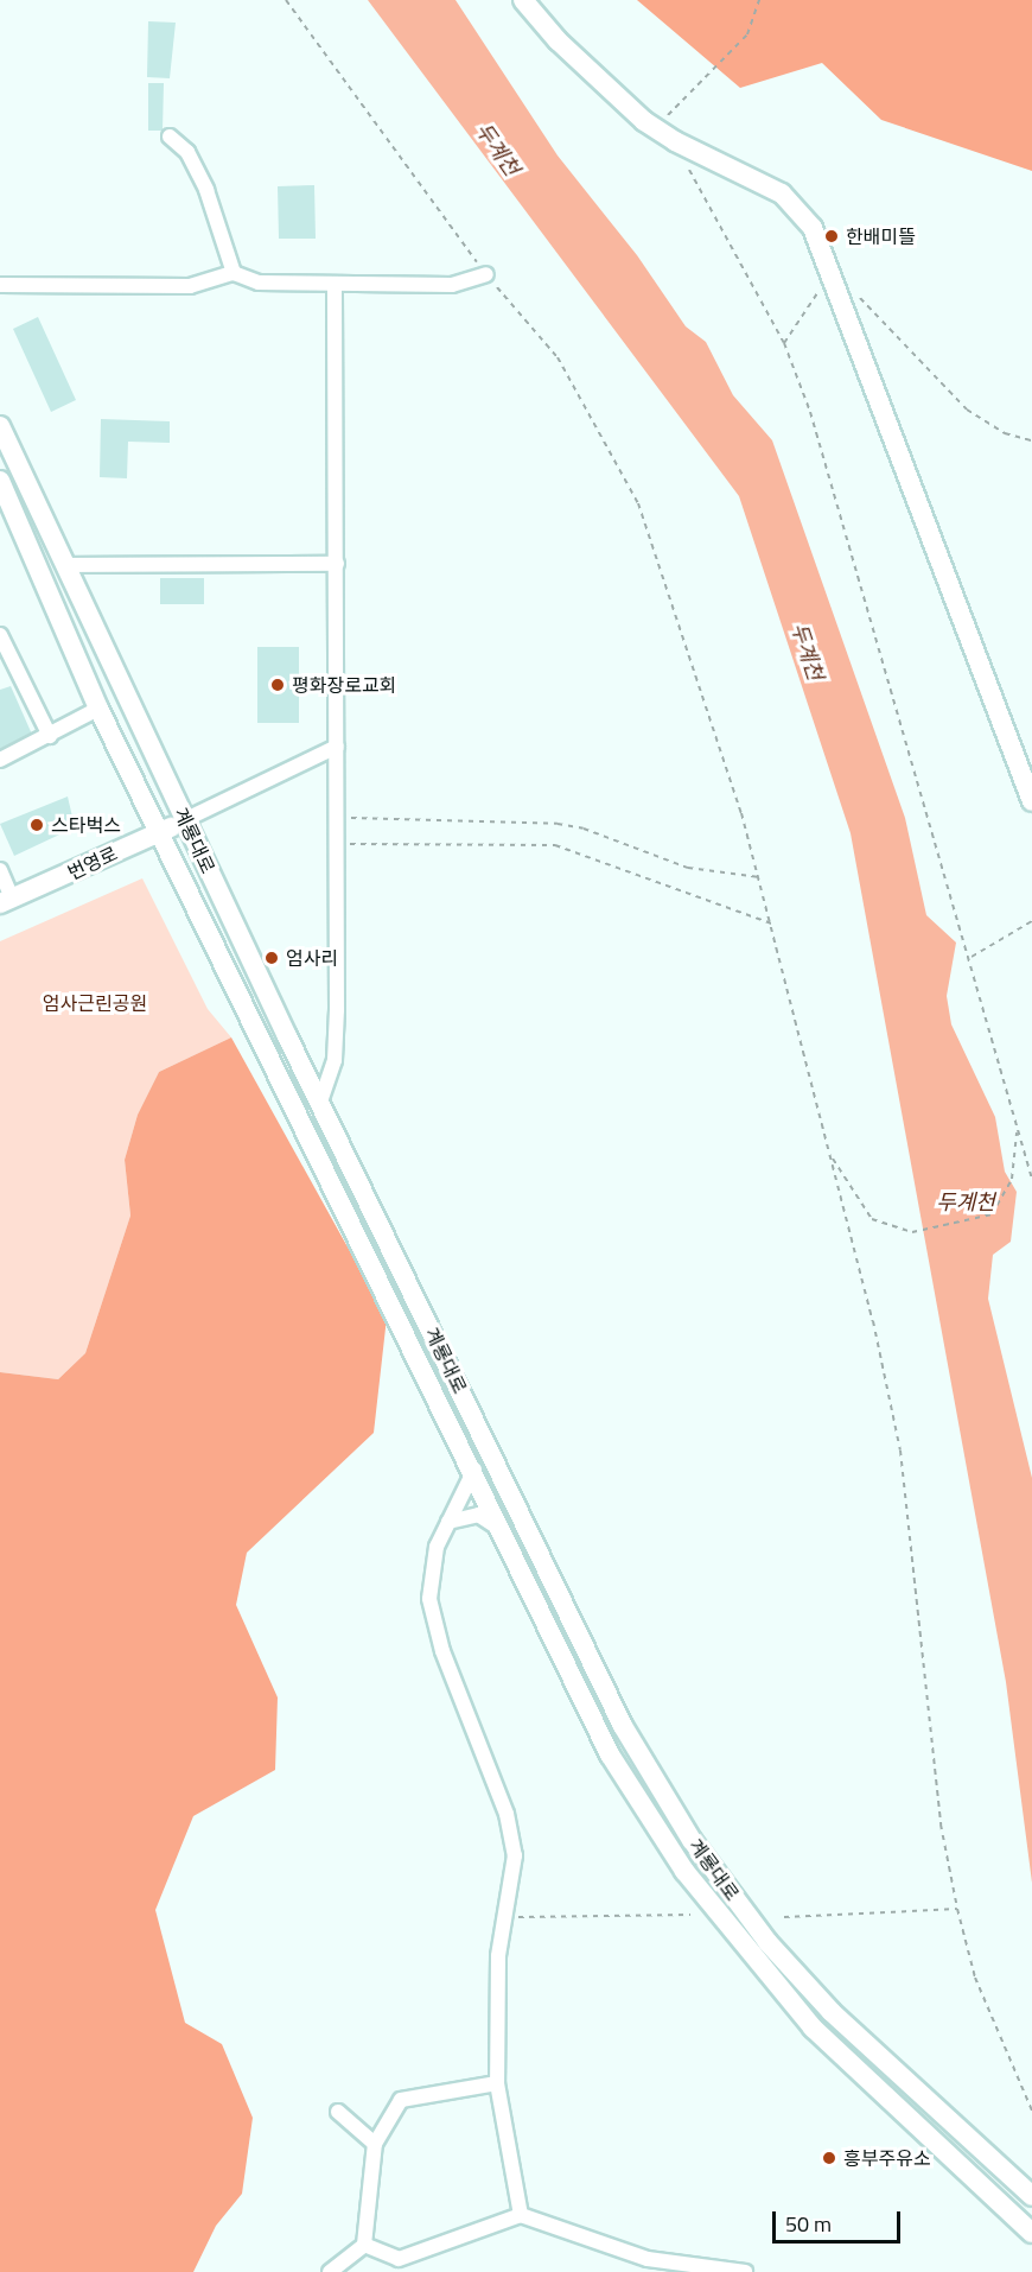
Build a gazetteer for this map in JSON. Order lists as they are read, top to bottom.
{
  "streets": {
    "main road": ["계룡대로", "번영로"]
  },
  "crossings": [
    ["계룡대로", "번영로"]
  ],
  "water": ["두계천"],
  "parks": ["엄사근린공원"],
  "places": [
    "한배미뜰",
    "평화장로교회",
    "스타벅스",
    "엄사리",
    "흥부주유소"
  ],
  "scale_bar": "50 m"
}
